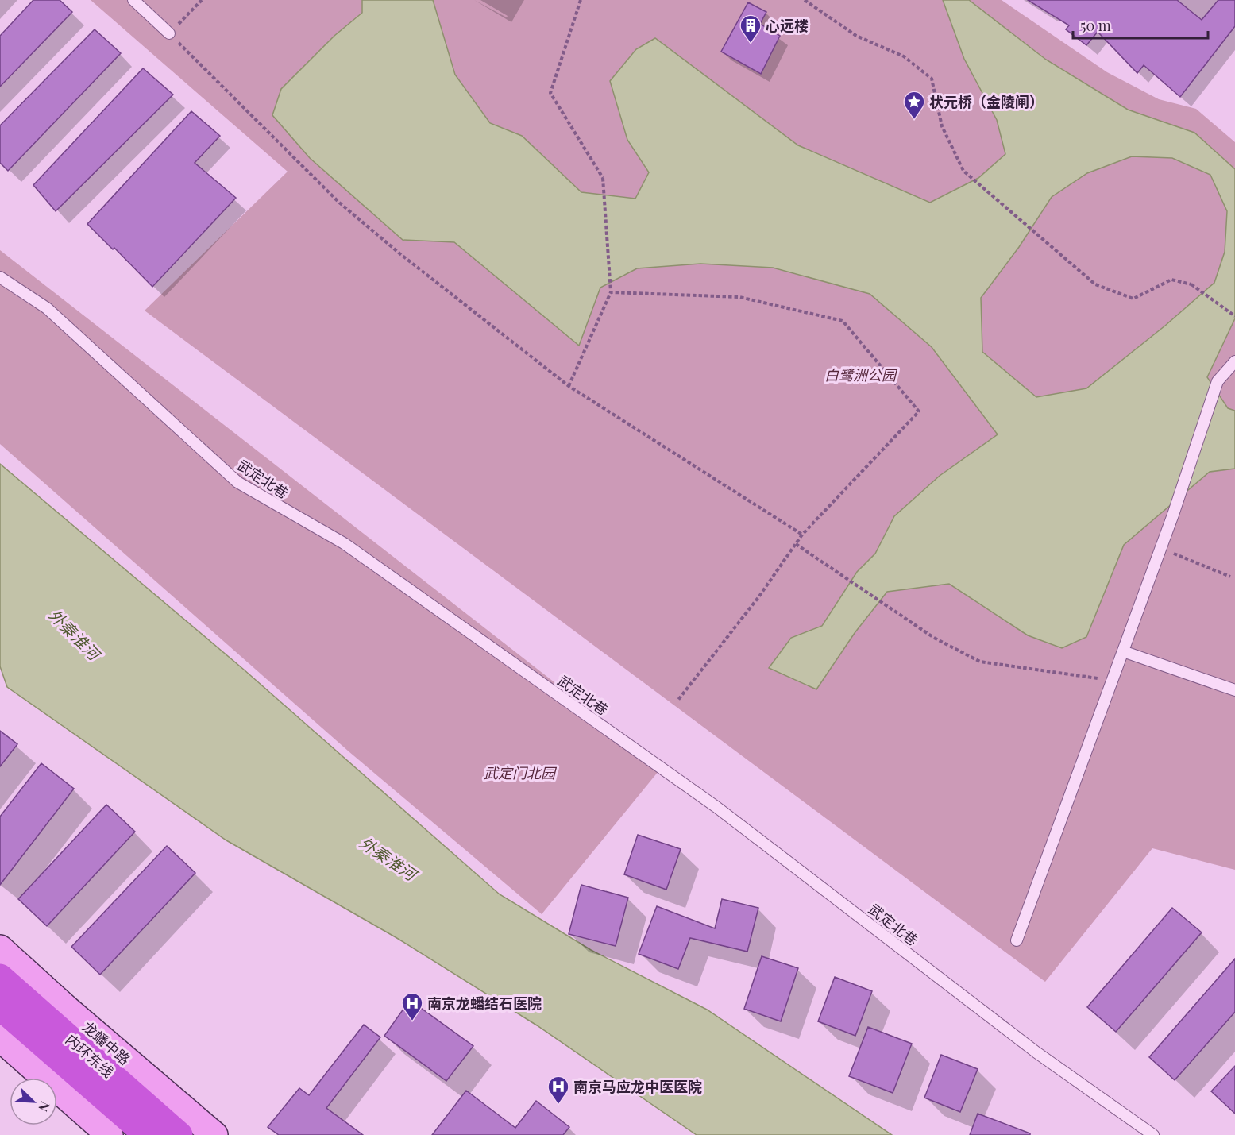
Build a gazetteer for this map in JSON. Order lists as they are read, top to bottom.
{
  "streets": {
    "highway": ["内环东线"],
    "main road": ["龙蟠中路"],
    "lane": ["武定北巷"]
  },
  "water": ["外秦淮河"],
  "parks": ["白鹭洲公园", "武定门北园"],
  "places": {
    "building": ["心远楼"],
    "place": ["状元桥（金陵闸）"],
    "hospital": ["南京龙蟠结石医院", "南京马应龙中医医院"]
  },
  "scale_bar": "50 m",
  "north": "bottom right"
}
